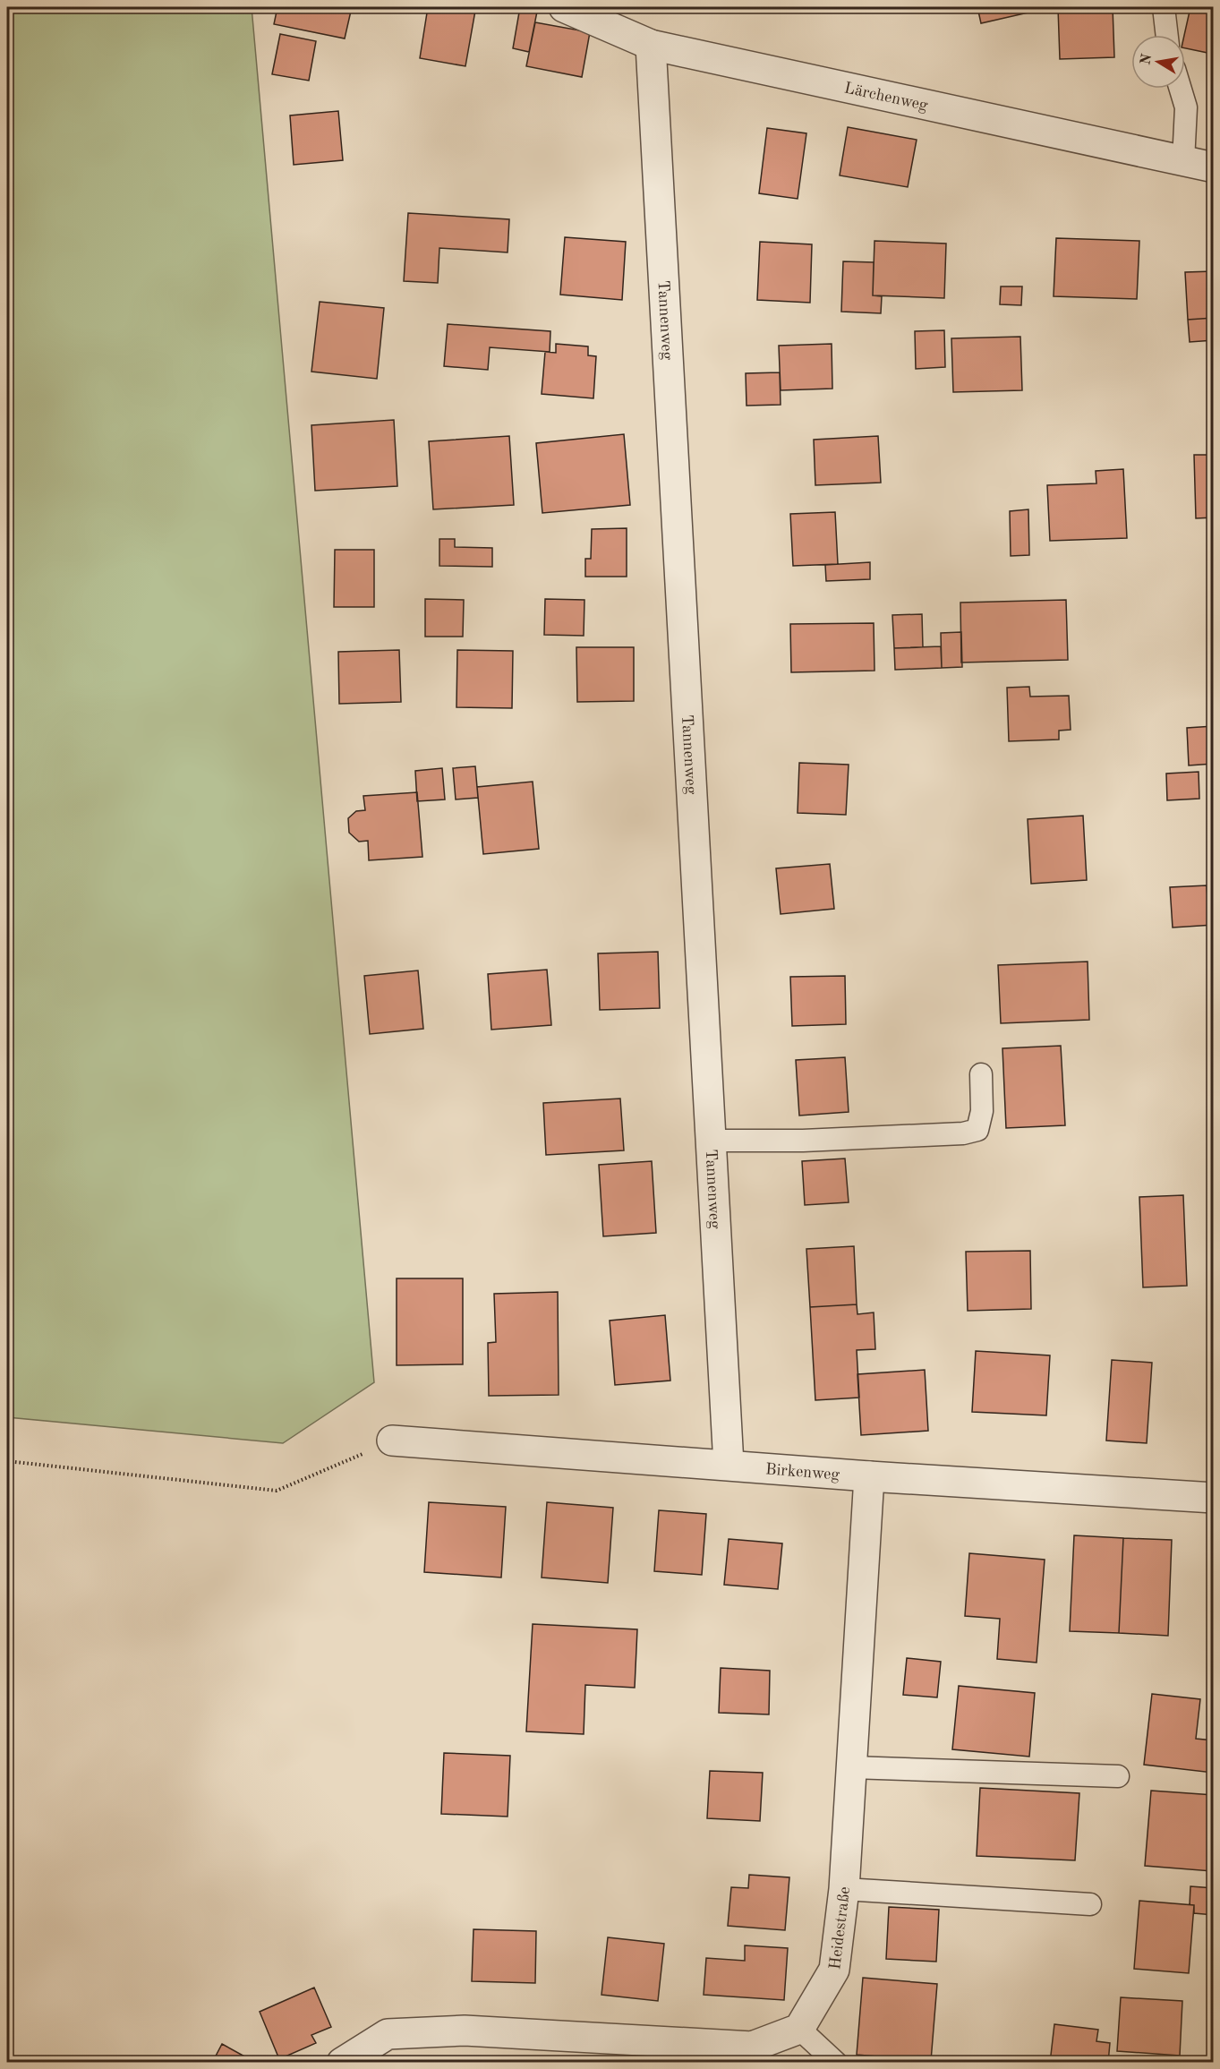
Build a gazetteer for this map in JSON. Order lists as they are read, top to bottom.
{
  "streets": {
    "street": [
      "Lärchenweg",
      "Tannenweg",
      "Birkenweg",
      "Heidestraße"
    ]
  },
  "crossings": [
    ["Lärchenweg", "Tannenweg"],
    ["Tannenweg", "Birkenweg"],
    ["Birkenweg", "Heidestraße"]
  ],
  "north": "left"
}
